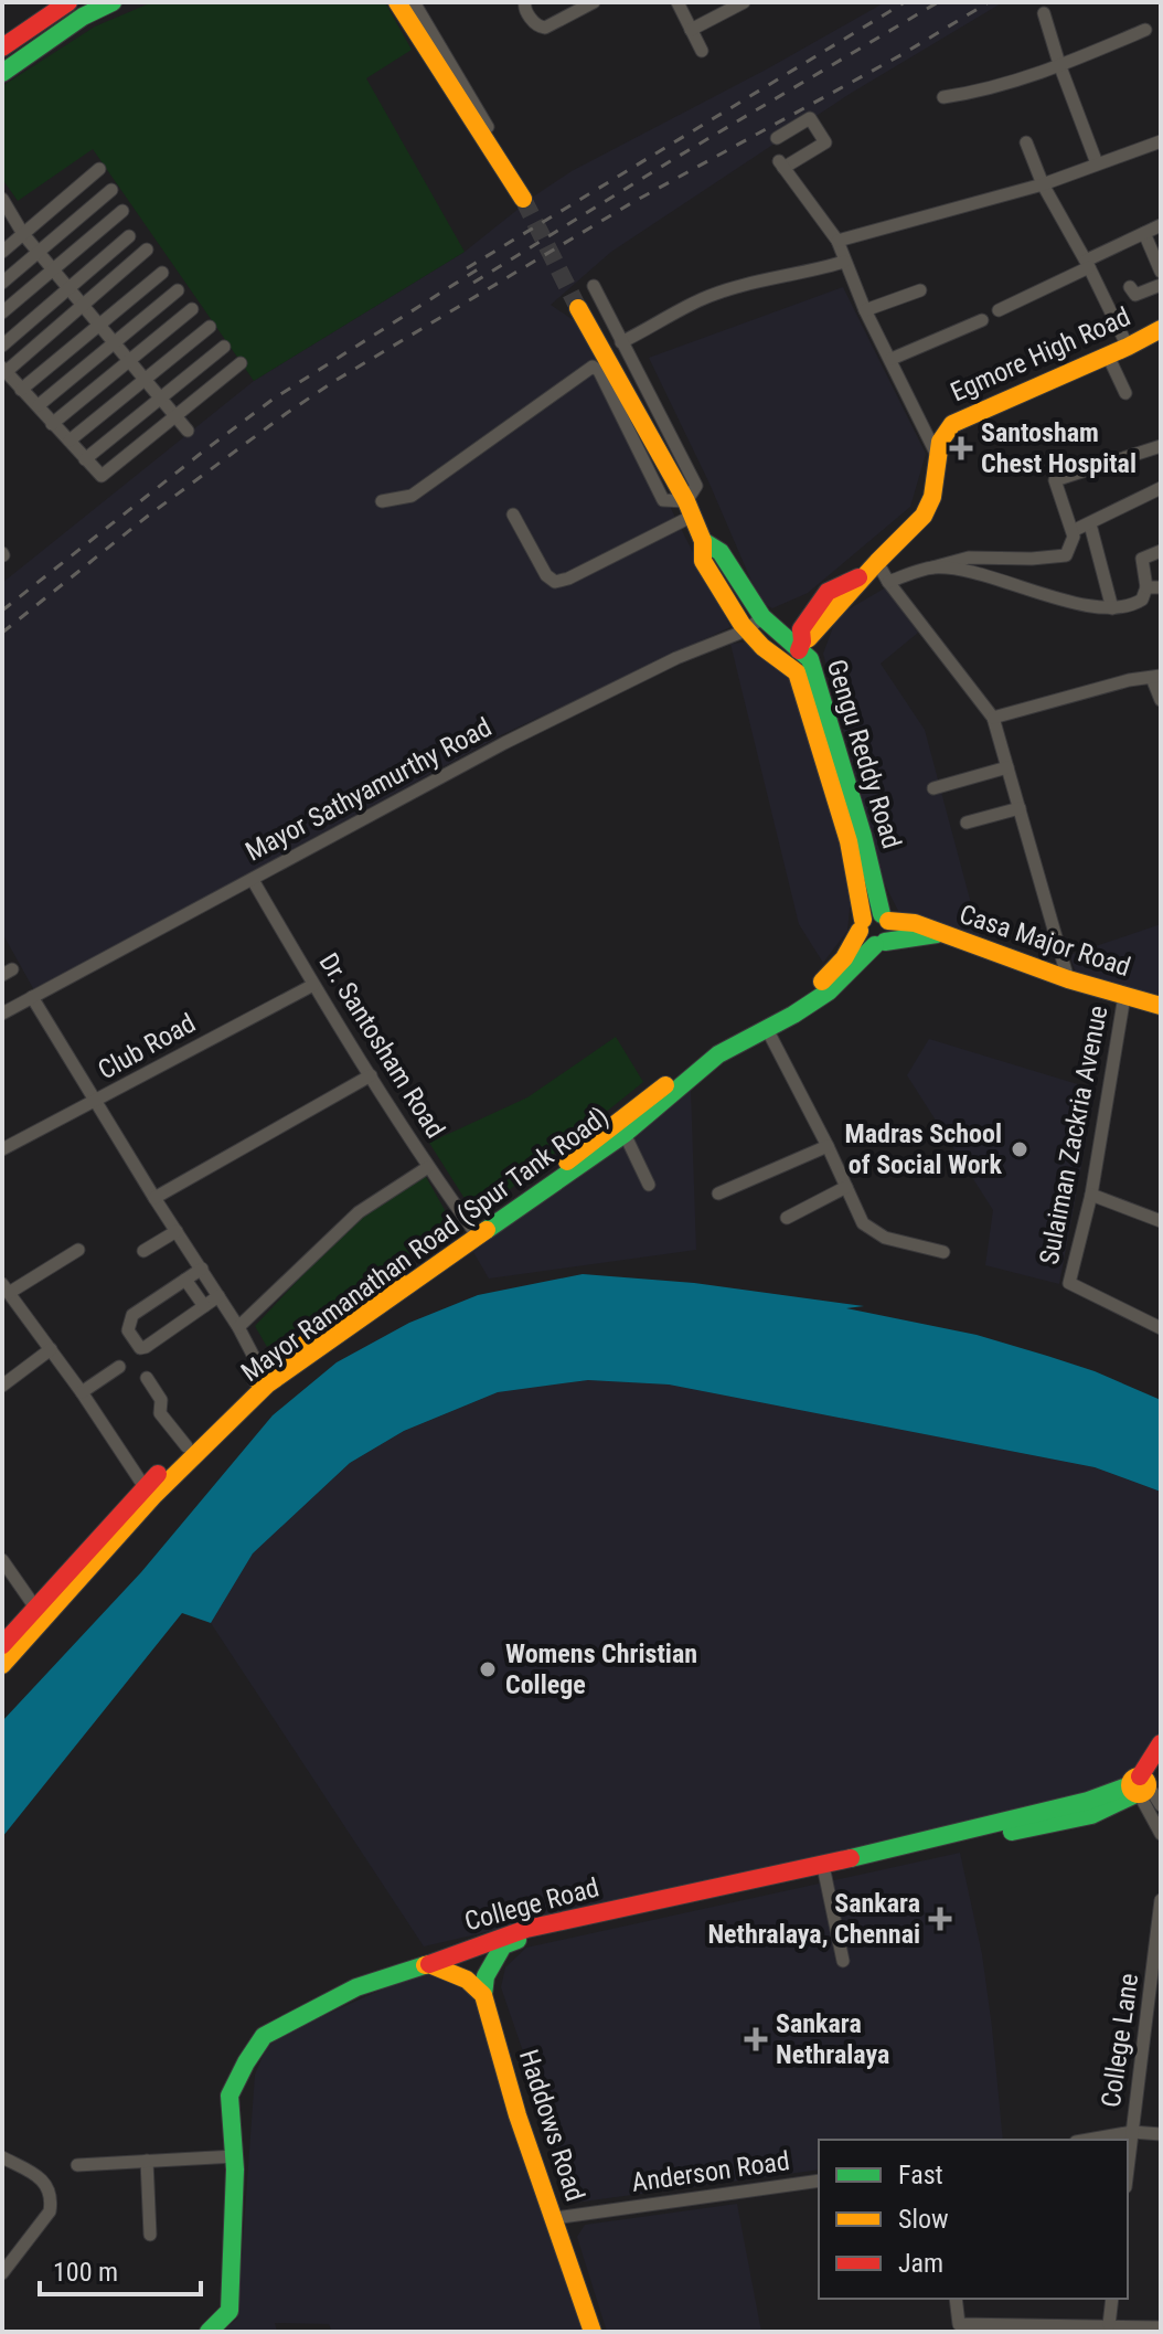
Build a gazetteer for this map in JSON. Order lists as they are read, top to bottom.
{
  "streets": {
    "main road": [
      "Egmore High Road",
      "Gengu Reddy Road",
      "Casa Major Road",
      "Mayor Ramanathan Road (Spur Tank Road)",
      "College Road",
      "Haddows Road"
    ],
    "street": [
      "Mayor Sathyamurthy Road",
      "Dr. Santosham Road",
      "Club Road",
      "Sulaiman Zackria Avenue",
      "College Lane",
      "Anderson Road"
    ]
  },
  "crossings": [
    ["Egmore High Road", "Gengu Reddy Road"],
    ["Gengu Reddy Road", "Mayor Sathyamurthy Road"],
    ["Gengu Reddy Road", "Casa Major Road"],
    ["Gengu Reddy Road", "Mayor Ramanathan Road (Spur Tank Road)"],
    ["Mayor Sathyamurthy Road", "Dr. Santosham Road"],
    ["Casa Major Road", "Sulaiman Zackria Avenue"],
    ["Casa Major Road", "Mayor Ramanathan Road (Spur Tank Road)"],
    ["Dr. Santosham Road", "Club Road"],
    ["Dr. Santosham Road", "Mayor Ramanathan Road (Spur Tank Road)"],
    ["College Road", "Haddows Road"],
    ["Haddows Road", "Anderson Road"]
  ],
  "places": {
    "health": ["Santosham Chest Hospital", "Sankara Nethralaya, Chennai", "Sankara Nethralaya"],
    "other": ["Madras School of Social Work", "Womens Christian College"]
  },
  "legend": ["Fast", "Slow", "Jam"],
  "scale_bar": "100 m"
}
